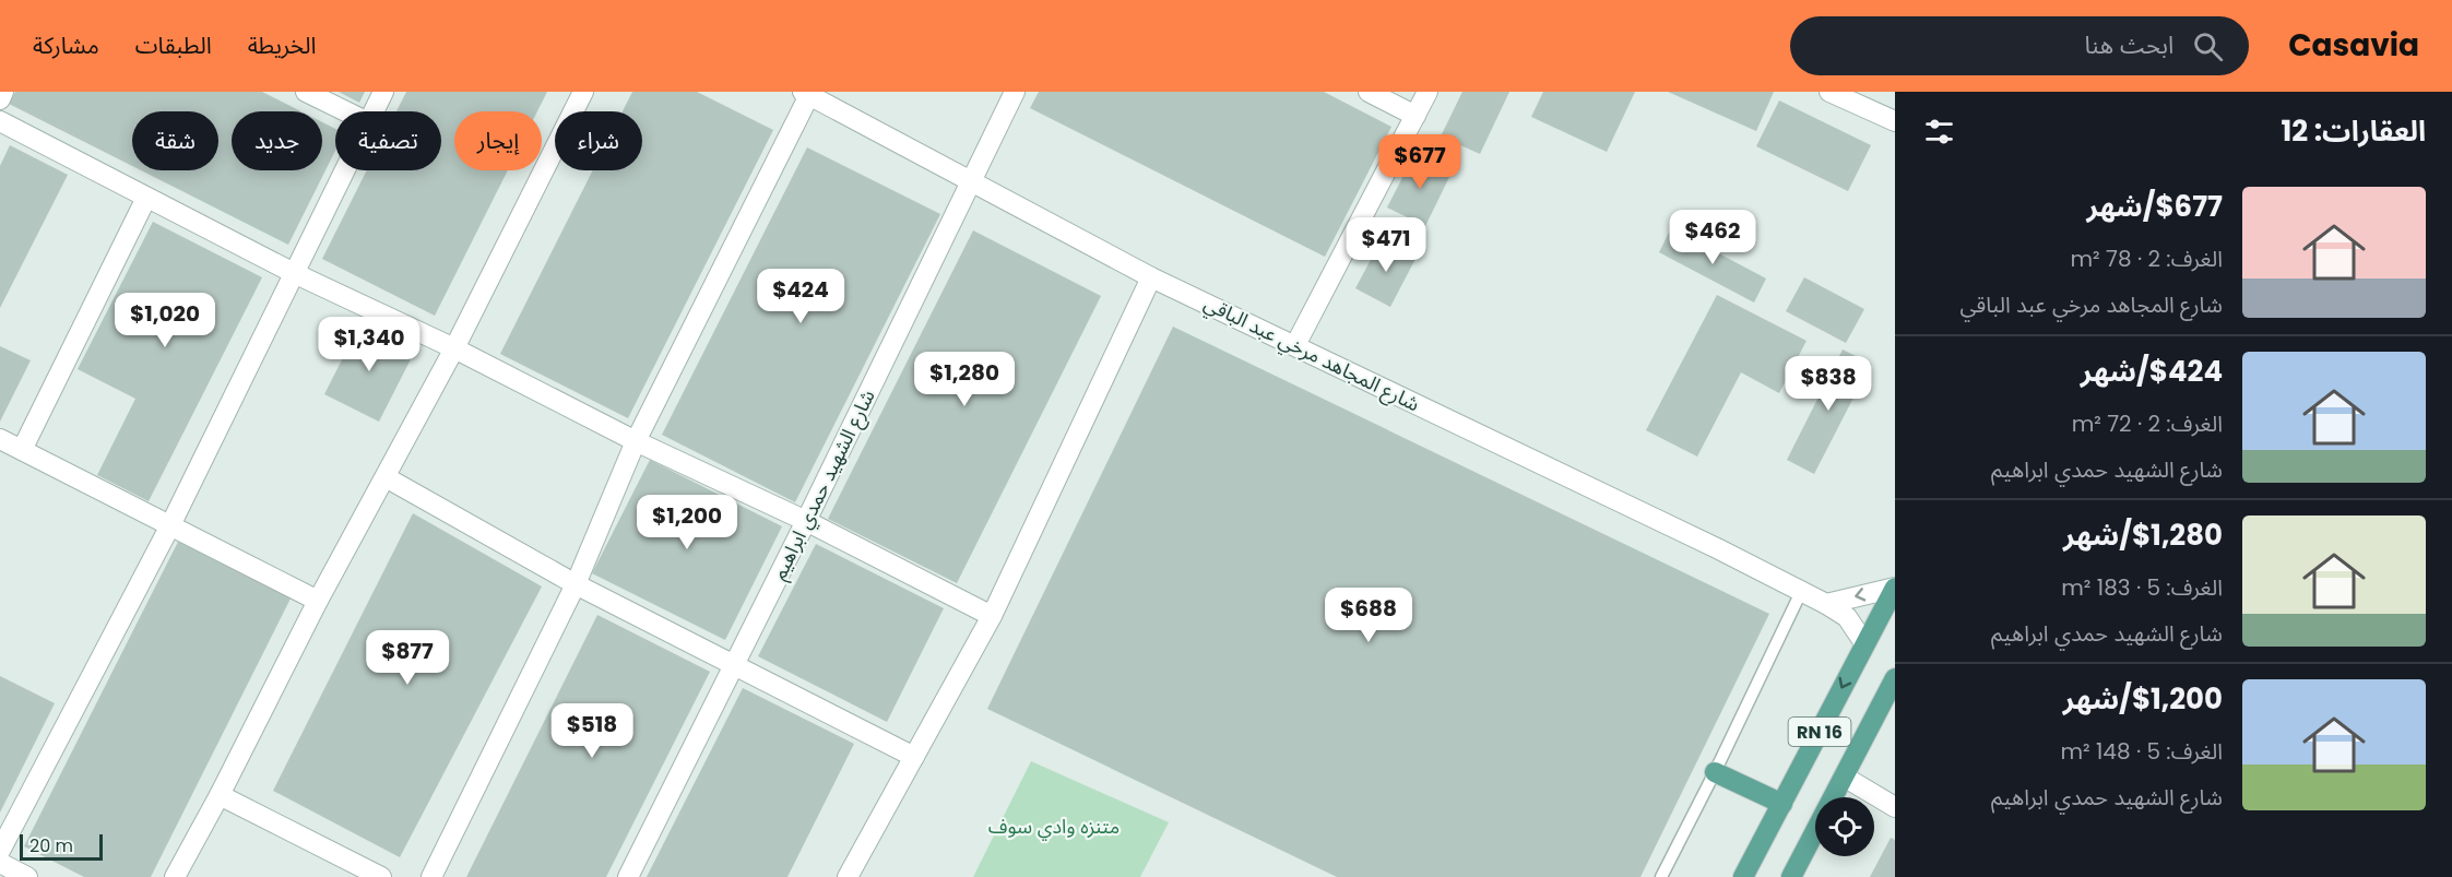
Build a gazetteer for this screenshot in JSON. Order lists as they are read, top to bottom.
{
  "streets": {
    "main road": ["RN 16"],
    "street": ["شارع المجاهد مرخي عبد الباقي", "شارع الشهيد حمدي ابراهيم"]
  },
  "crossings": [
    ["شارع المجاهد مرخي عبد الباقي", "شارع الشهيد حمدي ابراهيم"],
    ["شارع المجاهد مرخي عبد الباقي", "RN 16"]
  ],
  "parks": ["متنزه وادي سوف"],
  "scale_bar": "20 m",
  "page": {
    "header": "Casavia",
    "search": "ابحث هنا",
    "nav": ["الخريطة", "الطبقات", "مشاركة"],
    "heading": "العقارات: 12",
    "chip": [
      "شراء",
      "إيجار",
      "تصفية",
      "جديد",
      "شقة"
    ],
    "price": [
      "$677",
      "$462",
      "$471",
      "$424",
      "$1,020",
      "$1,340",
      "$1,280",
      "$838",
      "$1,200",
      "$688",
      "$877",
      "$518"
    ],
    "list": [
      {
        "name": "$677/شهر",
        "note": "الغرف: 2 · 78 m² · شارع المجاهد مرخي عبد الباقي"
      },
      {
        "name": "$424/شهر",
        "note": "الغرف: 2 · 72 m² · شارع الشهيد حمدي ابراهيم"
      },
      {
        "name": "$1,280/شهر",
        "note": "الغرف: 5 · 183 m² · شارع الشهيد حمدي ابراهيم"
      },
      {
        "name": "$1,200/شهر",
        "note": "الغرف: 5 · 148 m² · شارع الشهيد حمدي ابراهيم"
      }
    ],
    "scale": "20 m"
  }
}
